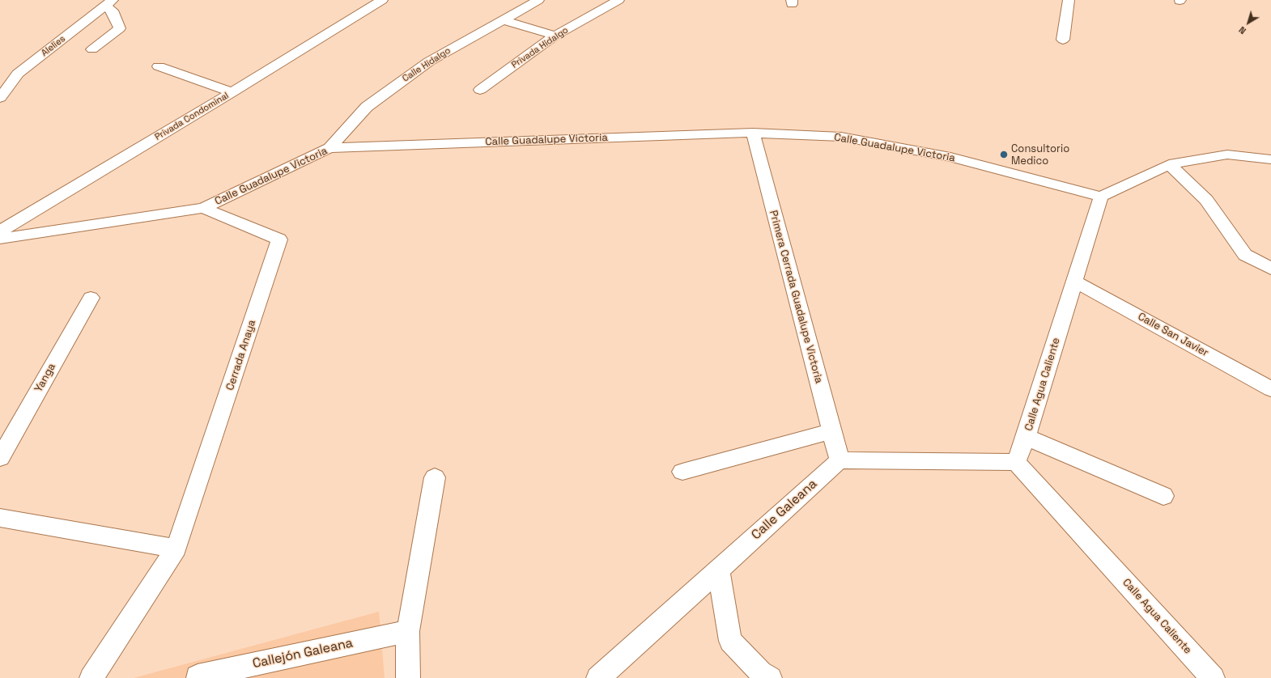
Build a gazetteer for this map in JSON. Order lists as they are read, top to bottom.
{
  "streets": {
    "street": [
      "Alelies",
      "Privada Hidalgo",
      "Calle Hidalgo",
      "Privada Condominal",
      "Calle Guadalupe Victoria",
      "Primera Cerrada Guadalupe Victoria",
      "Calle San Javier",
      "Cerrada Anaya",
      "Yanga",
      "Calle Agua Caliente",
      "Calle Galeana",
      "Callejón Galeana"
    ]
  },
  "crossings": [
    ["Calle Hidalgo", "Calle Guadalupe Victoria"],
    ["Calle Guadalupe Victoria", "Primera Cerrada Guadalupe Victoria"],
    ["Calle Guadalupe Victoria", "Cerrada Anaya"],
    ["Calle Guadalupe Victoria", "Calle Agua Caliente"],
    ["Primera Cerrada Guadalupe Victoria", "Calle Galeana"],
    ["Calle San Javier", "Calle Agua Caliente"]
  ],
  "places": ["Consultorio Medico"],
  "north": "bottom left"
}
